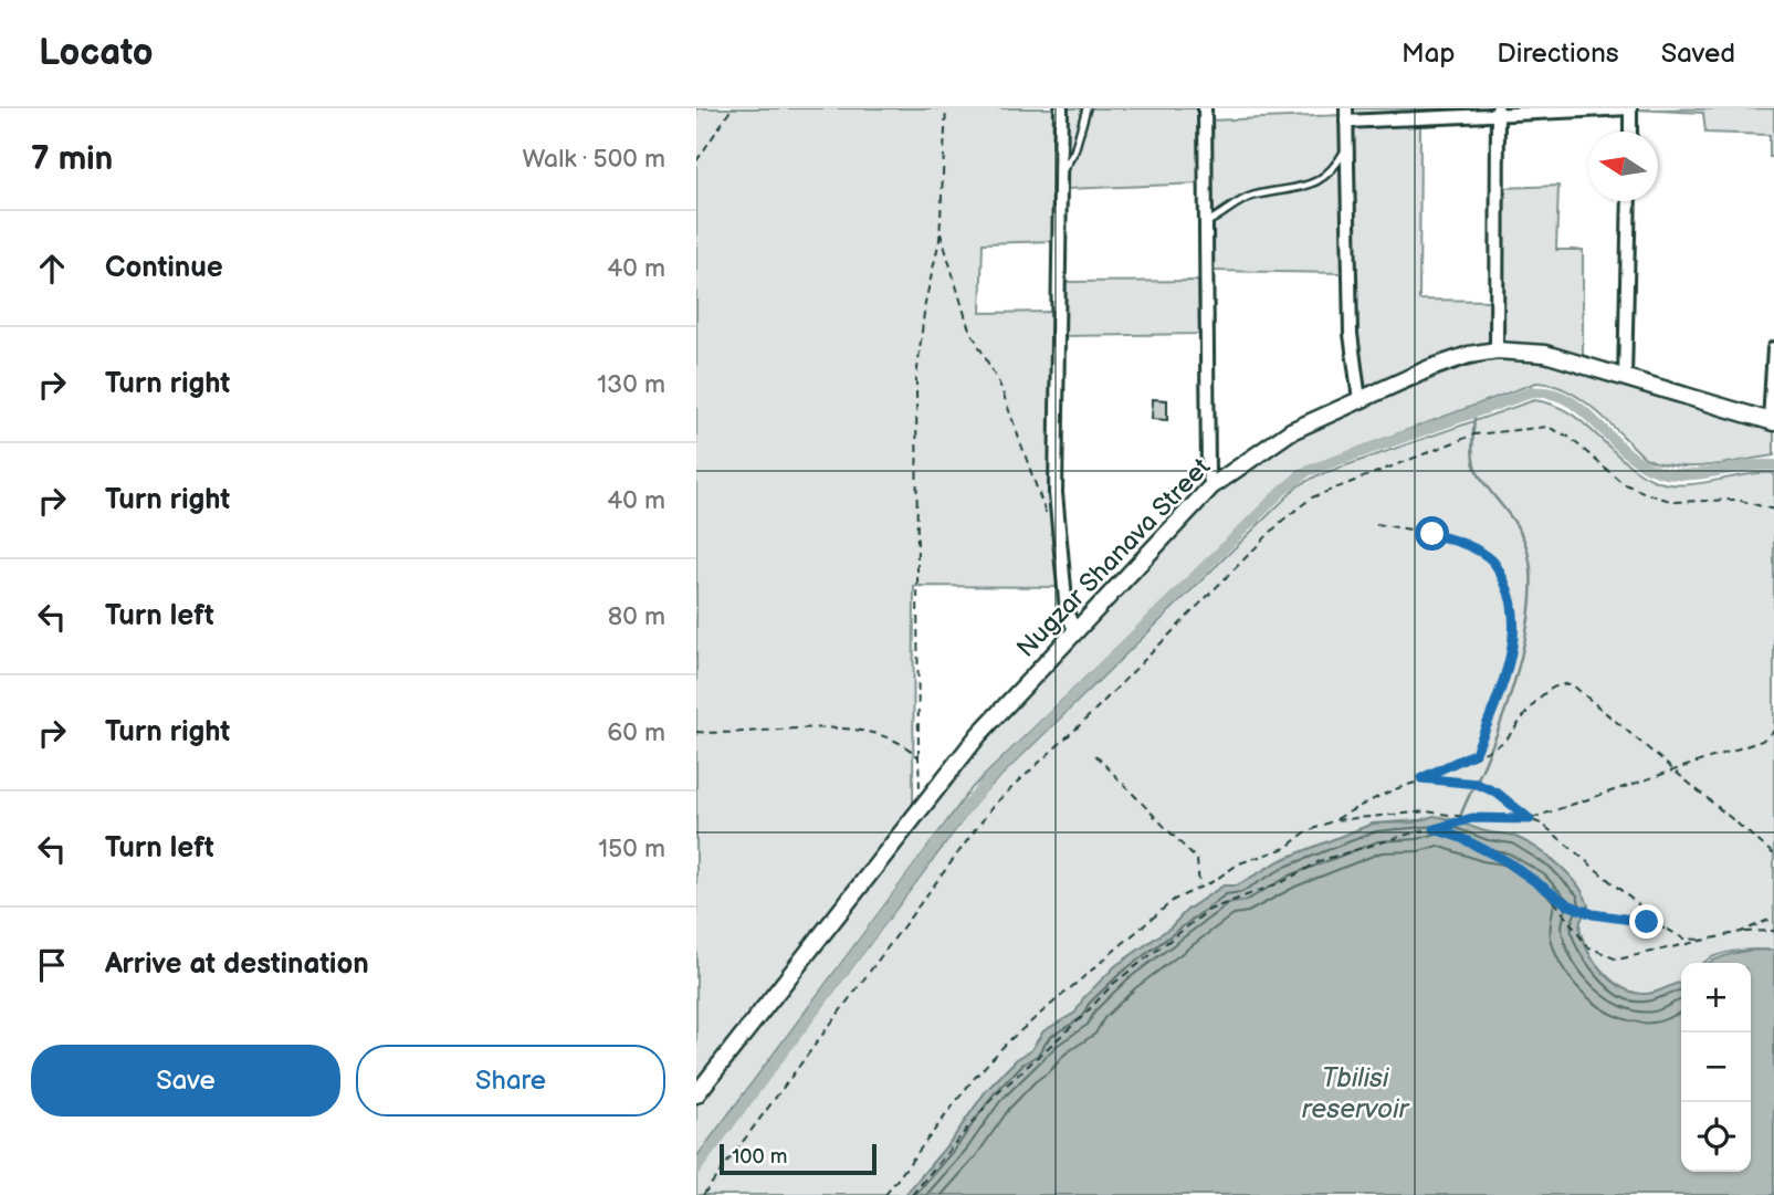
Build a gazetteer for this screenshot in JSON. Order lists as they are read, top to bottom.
{
  "streets": {
    "main road": ["Nugzar Shanava Street"]
  },
  "water": ["Tbilisi reservoir"],
  "scale_bar": "100 m",
  "north": "left",
  "page": {
    "header": "Locato",
    "nav": ["Map", "Directions", "Saved"],
    "heading": ["7 min", "Walk · 500 m"],
    "list": [
      ["Continue", "40 m"],
      ["Turn right", "130 m"],
      ["Turn right", "40 m"],
      ["Turn left", "80 m"],
      ["Turn right", "60 m"],
      ["Turn left", "150 m"],
      "Arrive at destination"
    ],
    "map_buttons": ["+", "−"],
    "buttons": ["Save", "Share"],
    "scale": "100 m"
  }
}
